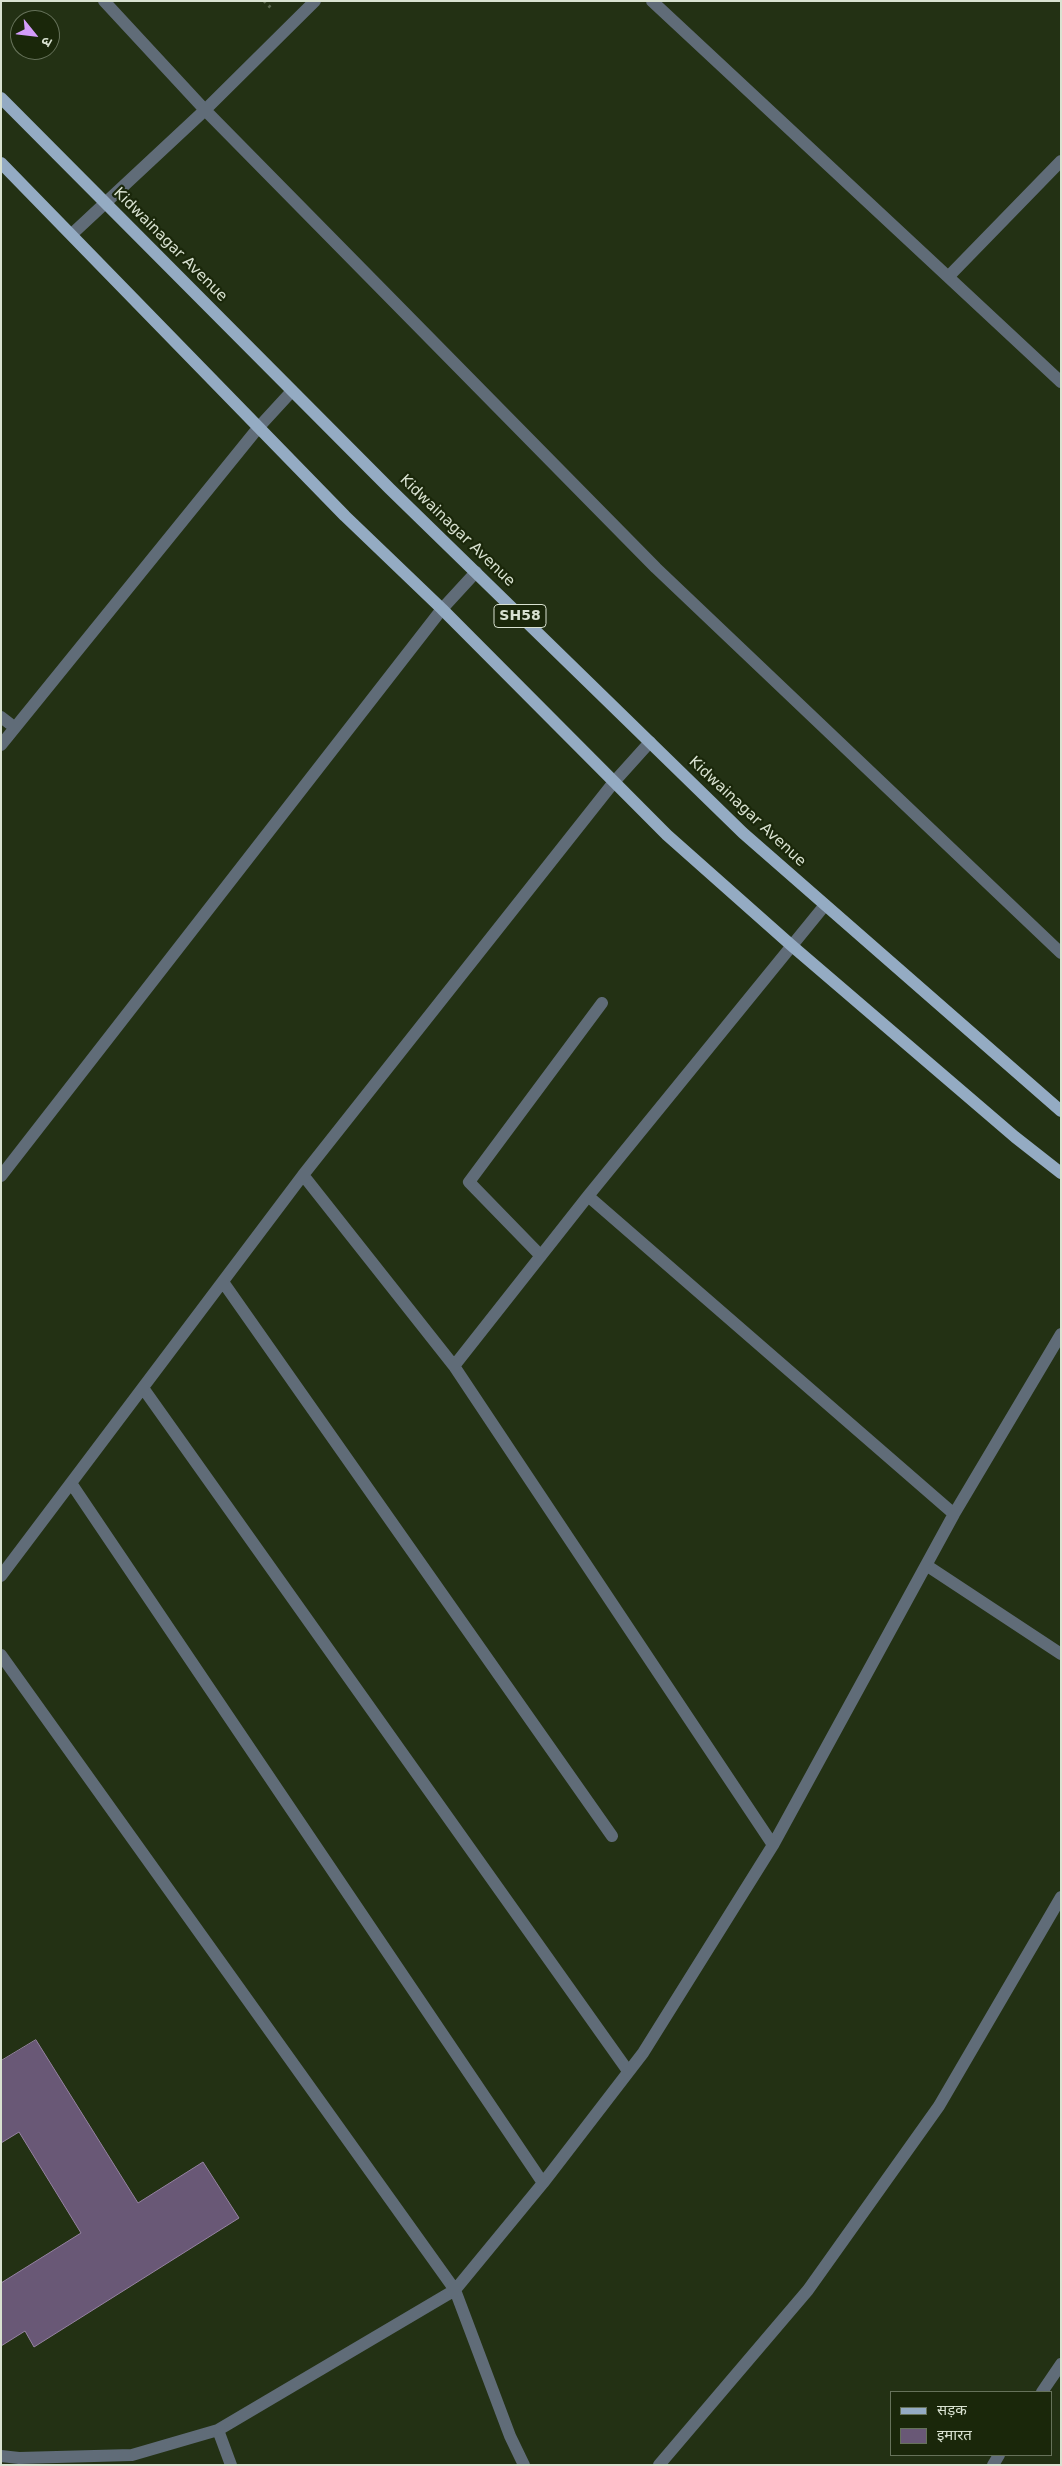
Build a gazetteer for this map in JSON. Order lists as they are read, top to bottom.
{
  "streets": {
    "main road": ["Kidwainagar Avenue", "SH58"]
  },
  "legend": ["सड़क", "इमारत"],
  "north": "bottom right"
}
